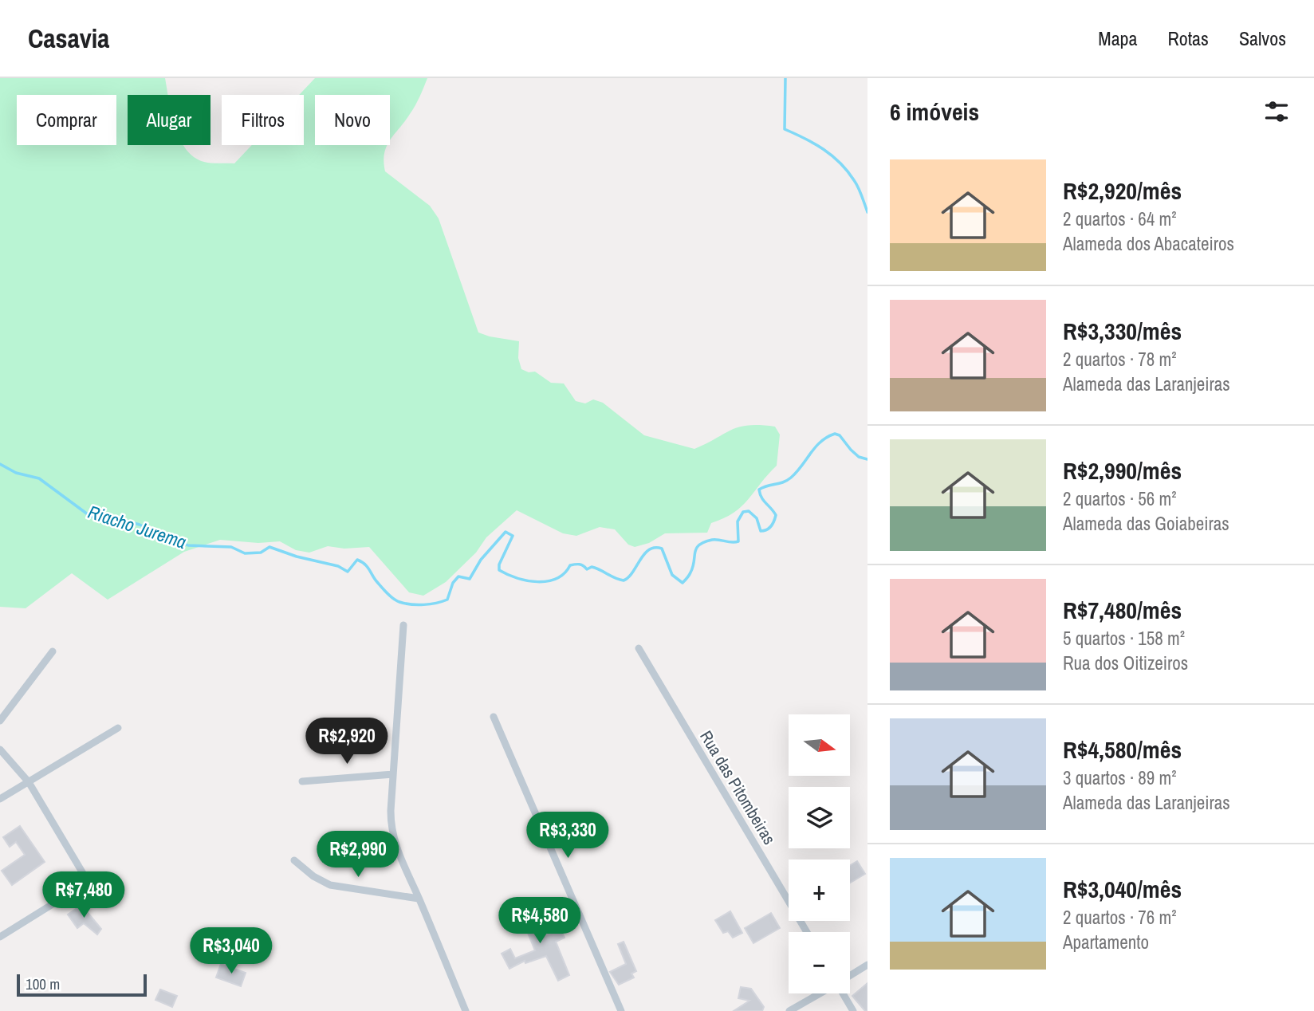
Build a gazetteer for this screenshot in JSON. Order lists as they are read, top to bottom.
{
  "streets": {
    "street": ["Rua das Pitombeiras"]
  },
  "water": ["Riacho Jurema"],
  "scale_bar": "100 m",
  "north": "right",
  "page": {
    "header": "Casavia",
    "nav": ["Mapa", "Rotas", "Salvos"],
    "heading": "6 imóveis",
    "chip": [
      "Comprar",
      "Alugar",
      "Filtros",
      "Novo"
    ],
    "list": [
      {
        "name": "R$2,920/mês",
        "note": "2 quartos · 64 m² · Alameda dos Abacateiros"
      },
      {
        "name": "R$3,330/mês",
        "note": "2 quartos · 78 m² · Alameda das Laranjeiras"
      },
      {
        "name": "R$2,990/mês",
        "note": "2 quartos · 56 m² · Alameda das Goiabeiras"
      },
      {
        "name": "R$7,480/mês",
        "note": "5 quartos · 158 m² · Rua dos Oitizeiros"
      },
      {
        "name": "R$4,580/mês",
        "note": "3 quartos · 89 m² · Alameda das Laranjeiras"
      },
      {
        "name": "R$3,040/mês",
        "note": "2 quartos · 76 m² · Apartamento"
      }
    ],
    "map_buttons": ["+", "−"],
    "price": [
      "R$2,920",
      "R$3,330",
      "R$2,990",
      "R$7,480",
      "R$4,580",
      "R$3,040"
    ],
    "scale": "100 m"
  }
}
